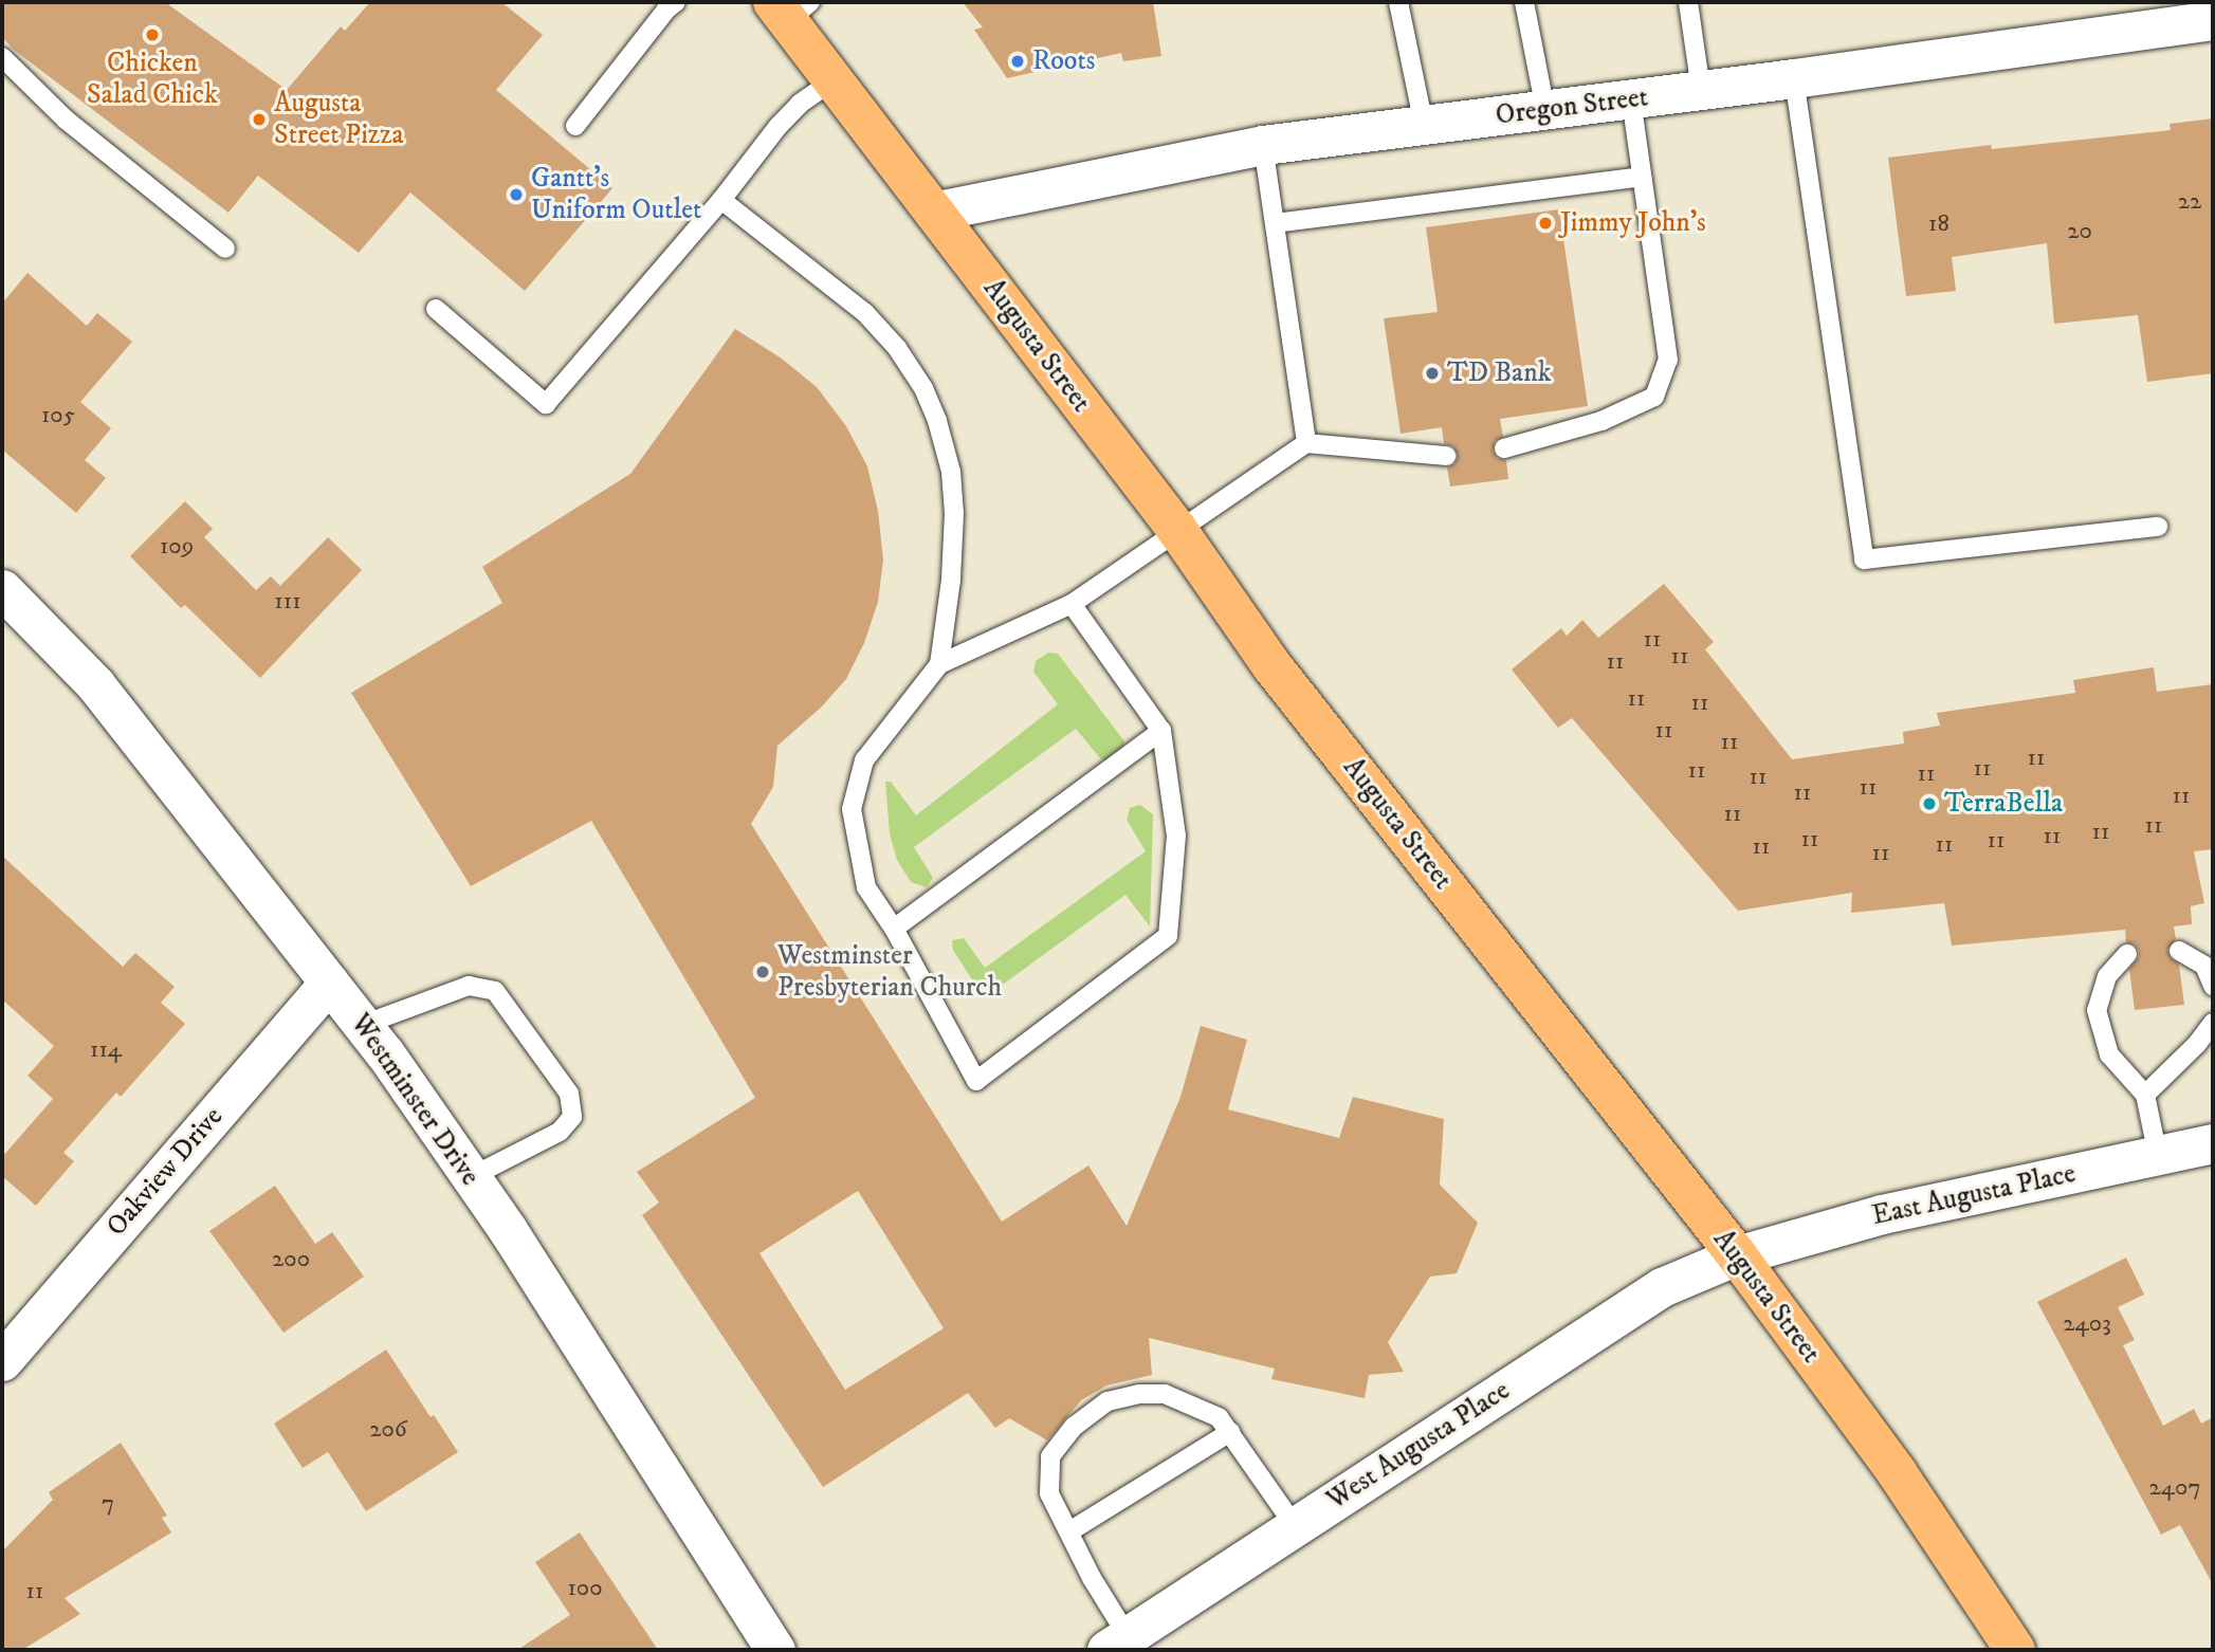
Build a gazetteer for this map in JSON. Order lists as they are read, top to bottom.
{
  "streets": {
    "main road": ["Augusta Street"],
    "street": [
      "Oregon Street",
      "Westminster Drive",
      "Oakview Drive",
      "East Augusta Place",
      "West Augusta Place"
    ]
  },
  "crossings": [
    ["Oregon Street", "Augusta Street"],
    ["Augusta Street", "East Augusta Place"],
    ["Augusta Street", "West Augusta Place"],
    ["Westminster Drive", "Oakview Drive"],
    ["East Augusta Place", "West Augusta Place"]
  ],
  "places": [
    "Chicken Salad Chick",
    "Roots",
    "Augusta Street Pizza",
    "Gantt's Uniform Outlet",
    "Jimmy John's",
    "TD Bank",
    "TerraBella",
    "Westminster Presbyterian Church"
  ],
  "house_numbers": [
    "22",
    "18",
    "20",
    "105",
    "109",
    "111",
    "11",
    "11",
    "11",
    "11",
    "11",
    "11",
    "11",
    "11",
    "11",
    "11",
    "11",
    "11",
    "11",
    "11",
    "11",
    "11",
    "11",
    "11",
    "11",
    "11",
    "11",
    "11",
    "11",
    "11",
    "114",
    "200",
    "2403",
    "206",
    "2407",
    "7",
    "100",
    "11"
  ]
}
